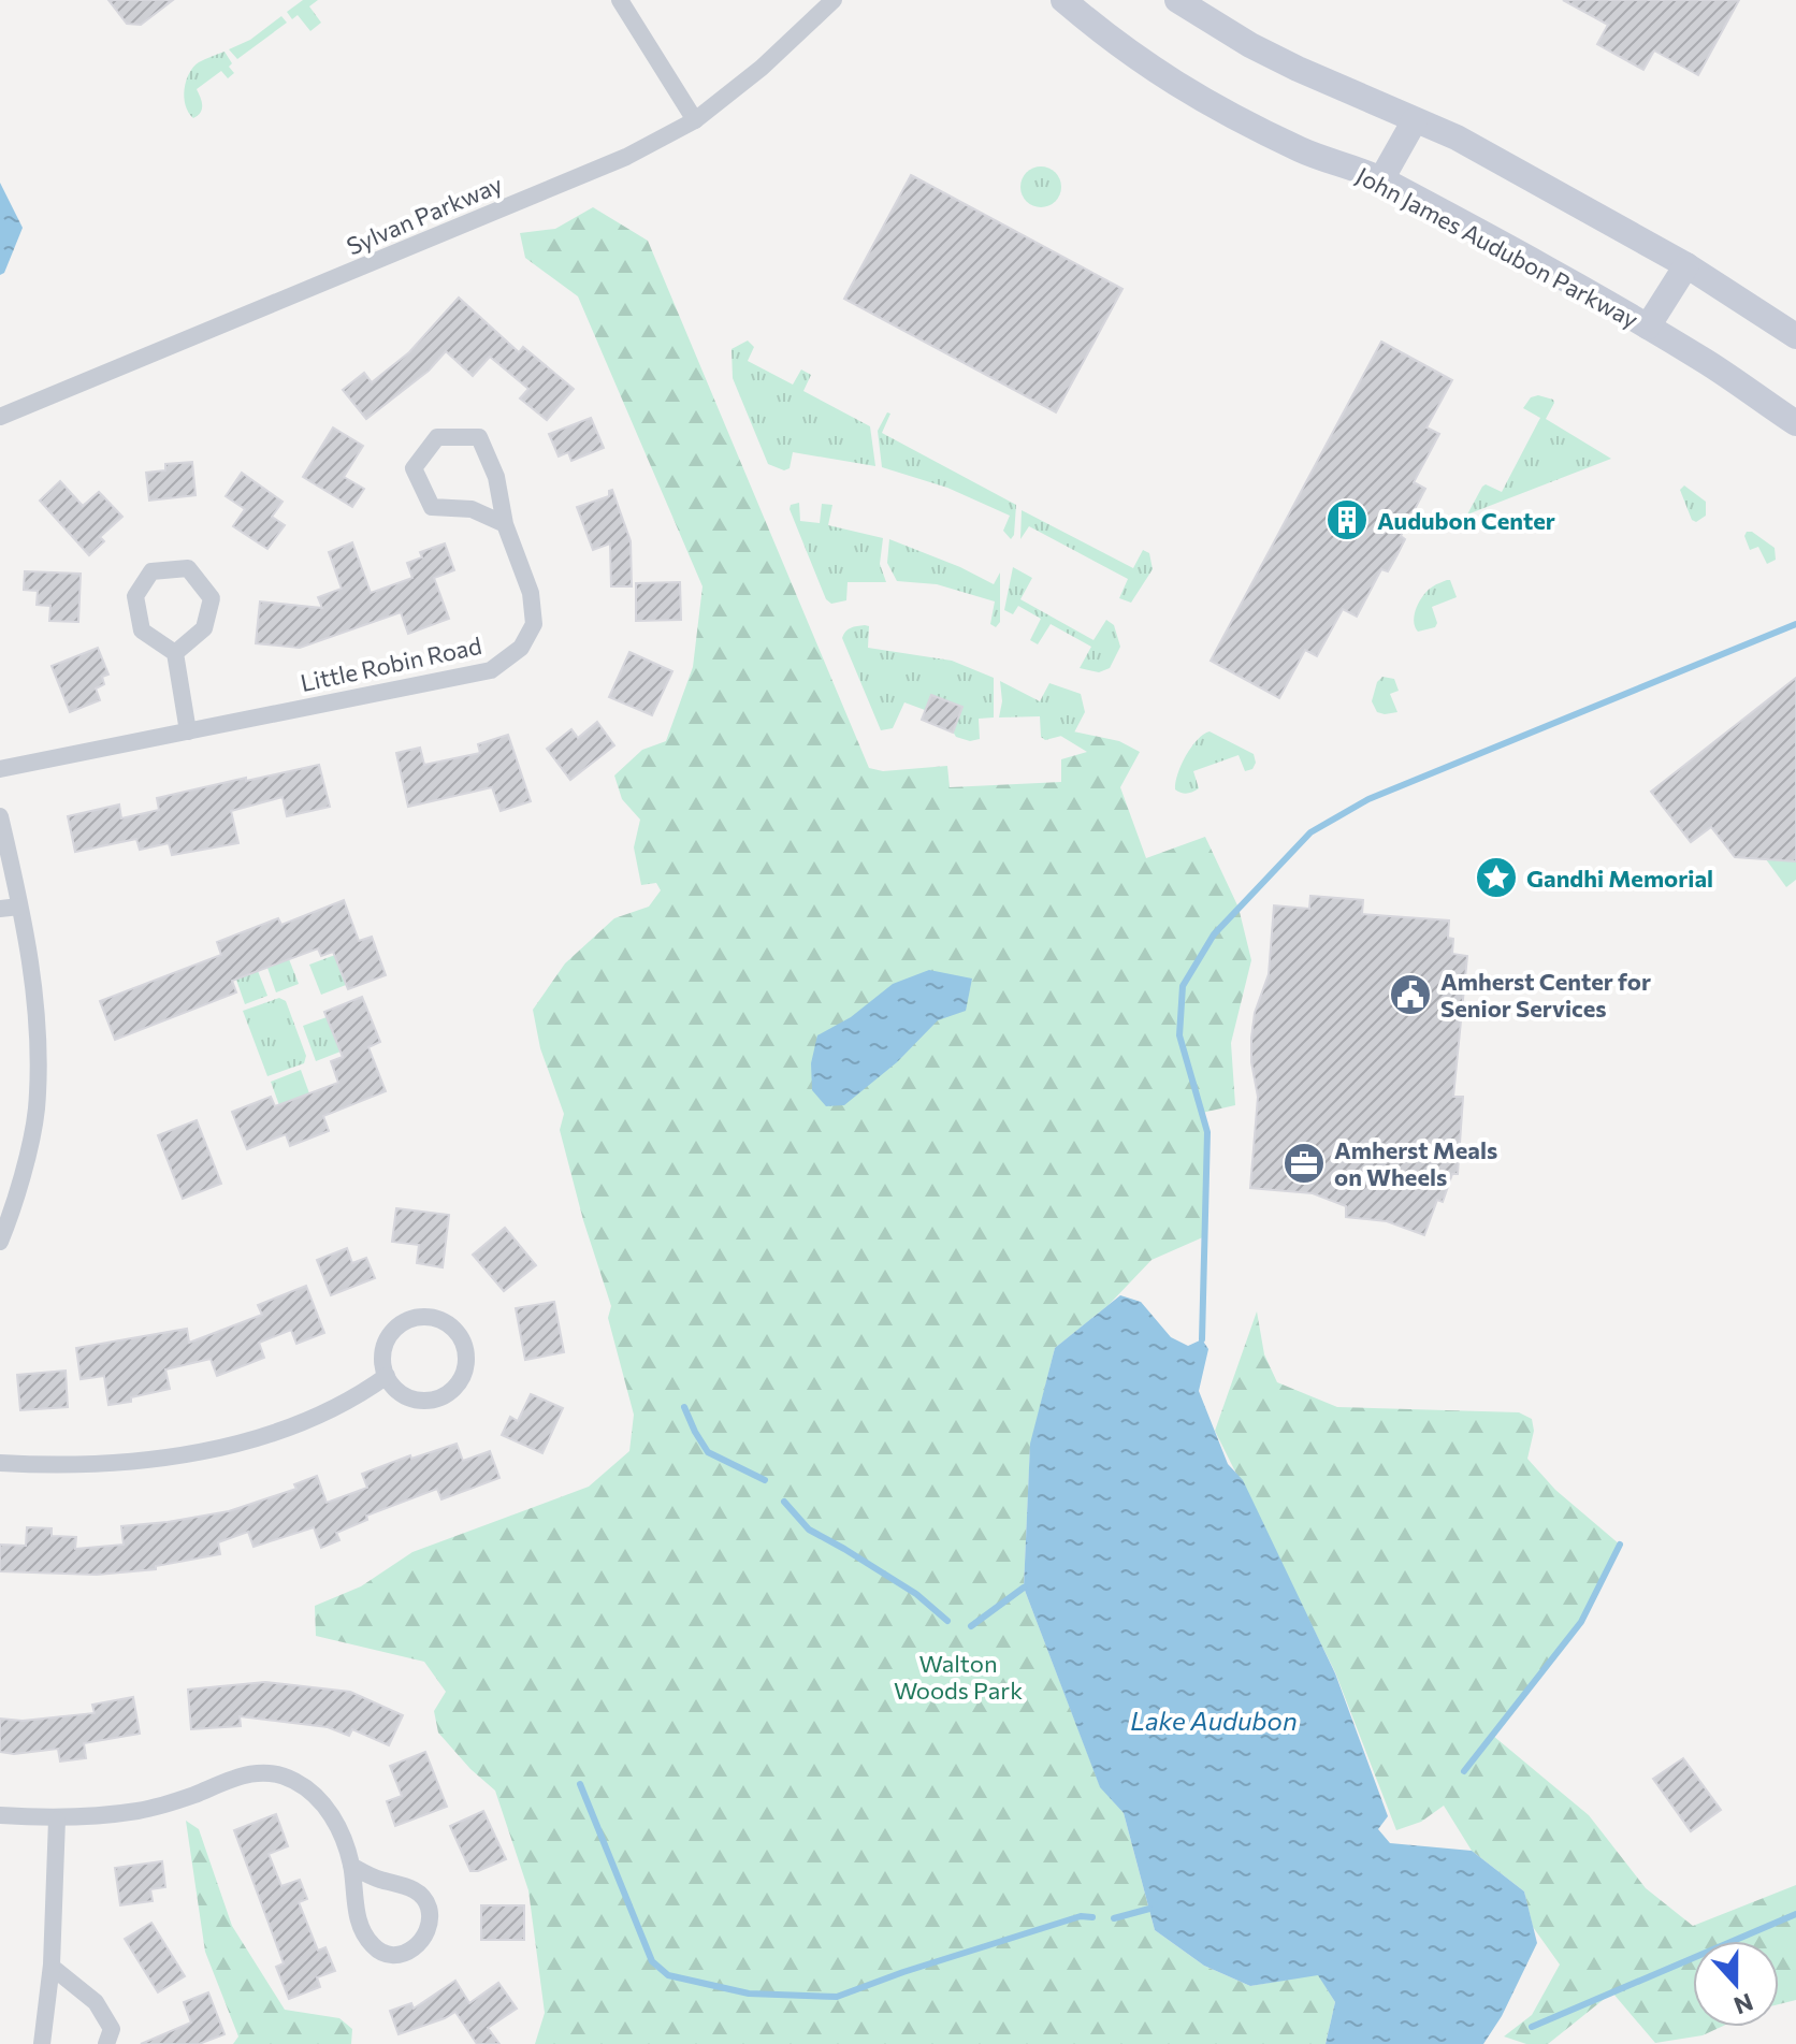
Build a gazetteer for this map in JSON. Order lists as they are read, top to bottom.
{
  "streets": {
    "main road": ["John James Audubon Parkway"],
    "street": ["Sylvan Parkway", "Little Robin Road"]
  },
  "water": ["Lake Audubon"],
  "parks": ["Walton Woods Park"],
  "places": {
    "building": ["Audubon Center"],
    "place": ["Gandhi Memorial"],
    "public building": ["Amherst Center for Senior Services"],
    "office": ["Amherst Meals on Wheels"]
  },
  "north": "bottom"
}
